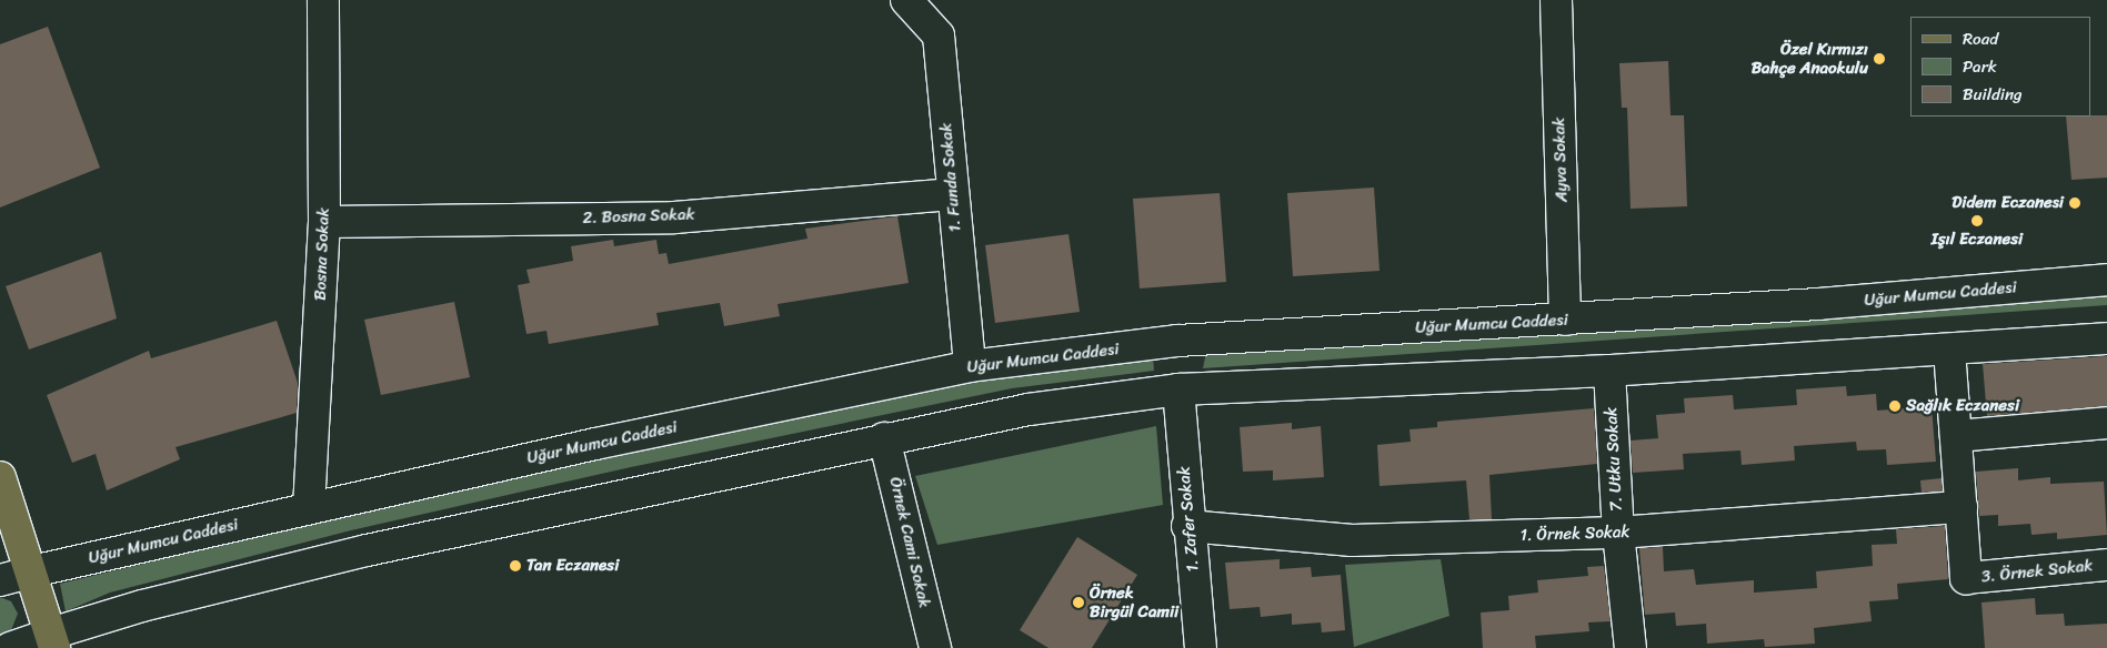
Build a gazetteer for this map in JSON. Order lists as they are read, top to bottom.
{
  "streets": {
    "street": [
      "Ayva Sokak",
      "1. Funda Sokak",
      "2. Bosna Sokak",
      "Bosna Sokak",
      "Uğur Mumcu Caddesi",
      "7. Utku Sokak",
      "1. Zafer Sokak",
      "1. Örnek Sokak",
      "Örnek Cami Sokak",
      "3. Örnek Sokak"
    ]
  },
  "crossings": [
    ["Ayva Sokak", "Uğur Mumcu Caddesi"],
    ["1. Funda Sokak", "2. Bosna Sokak"],
    ["1. Funda Sokak", "Uğur Mumcu Caddesi"],
    ["2. Bosna Sokak", "Bosna Sokak"],
    ["Bosna Sokak", "Uğur Mumcu Caddesi"],
    ["Uğur Mumcu Caddesi", "1. Zafer Sokak"],
    ["7. Utku Sokak", "1. Örnek Sokak"],
    ["1. Zafer Sokak", "1. Örnek Sokak"],
    ["1. Örnek Sokak", "3. Örnek Sokak"]
  ],
  "places": [
    "Özel Kırmızı Bahçe Anaokulu",
    "Didem Eczanesi",
    "Işıl Eczanesi",
    "Sağlık Eczanesi",
    "Tan Eczanesi",
    "Örnek Birgül Camii"
  ],
  "legend": ["Road", "Park", "Building"]
}
